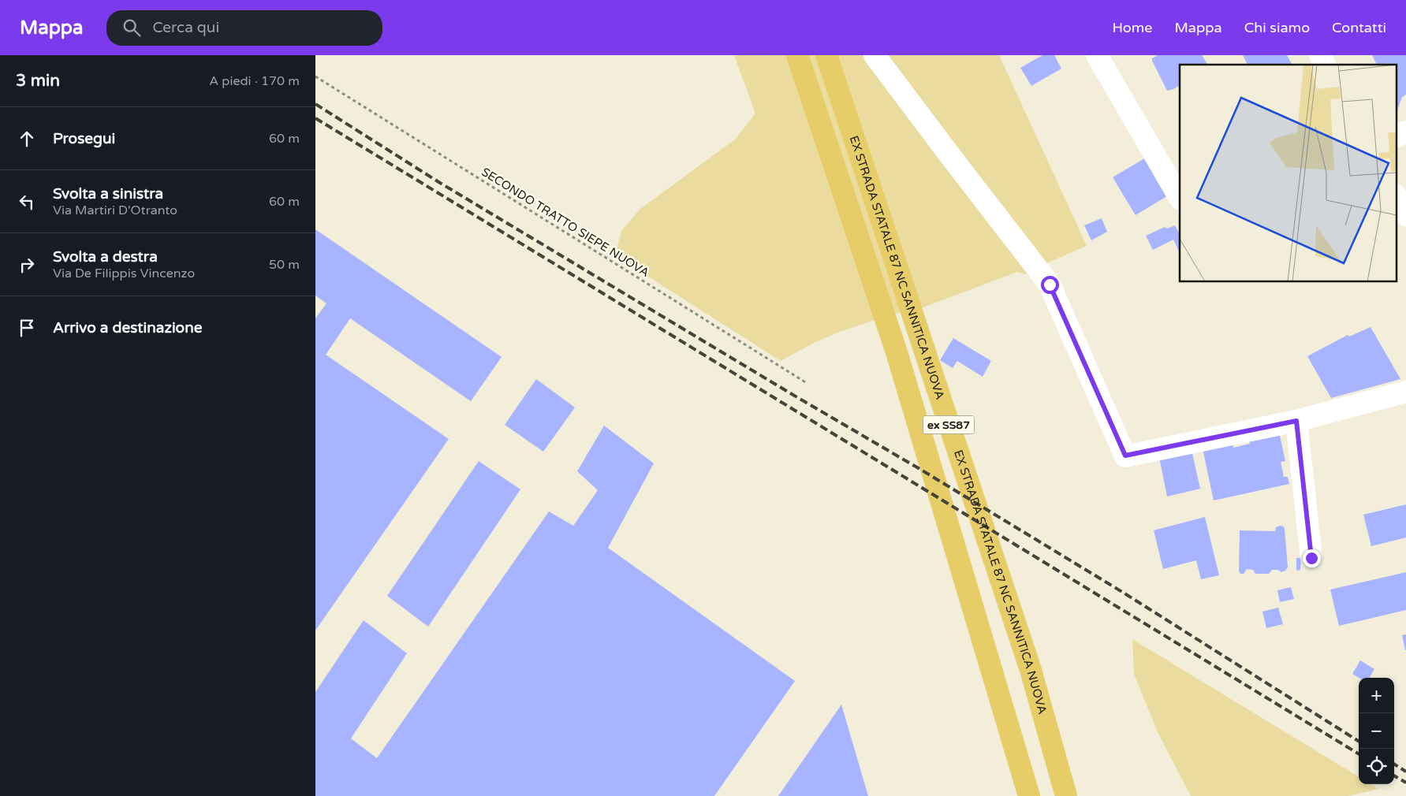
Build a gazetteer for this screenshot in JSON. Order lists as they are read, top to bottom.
{
  "streets": {
    "highway": ["EX STRADA STATALE 87 NC SANNITICA NUOVA", "ex SS87"],
    "path": ["SECONDO TRATTO SIEPE NUOVA"]
  },
  "page": {
    "header": "Mappa",
    "search": "Cerca qui",
    "nav": [
      "Home",
      "Mappa",
      "Chi siamo",
      "Contatti"
    ],
    "heading": ["3 min", "A piedi · 170 m"],
    "list": [
      ["Prosegui", "60 m"],
      ["Svolta a sinistra", "Via Martiri D'Otranto", "60 m"],
      ["Svolta a destra", "Via De Filippis Vincenzo", "50 m"],
      "Arrivo a destinazione"
    ],
    "map_buttons": ["+", "−"]
  }
}
